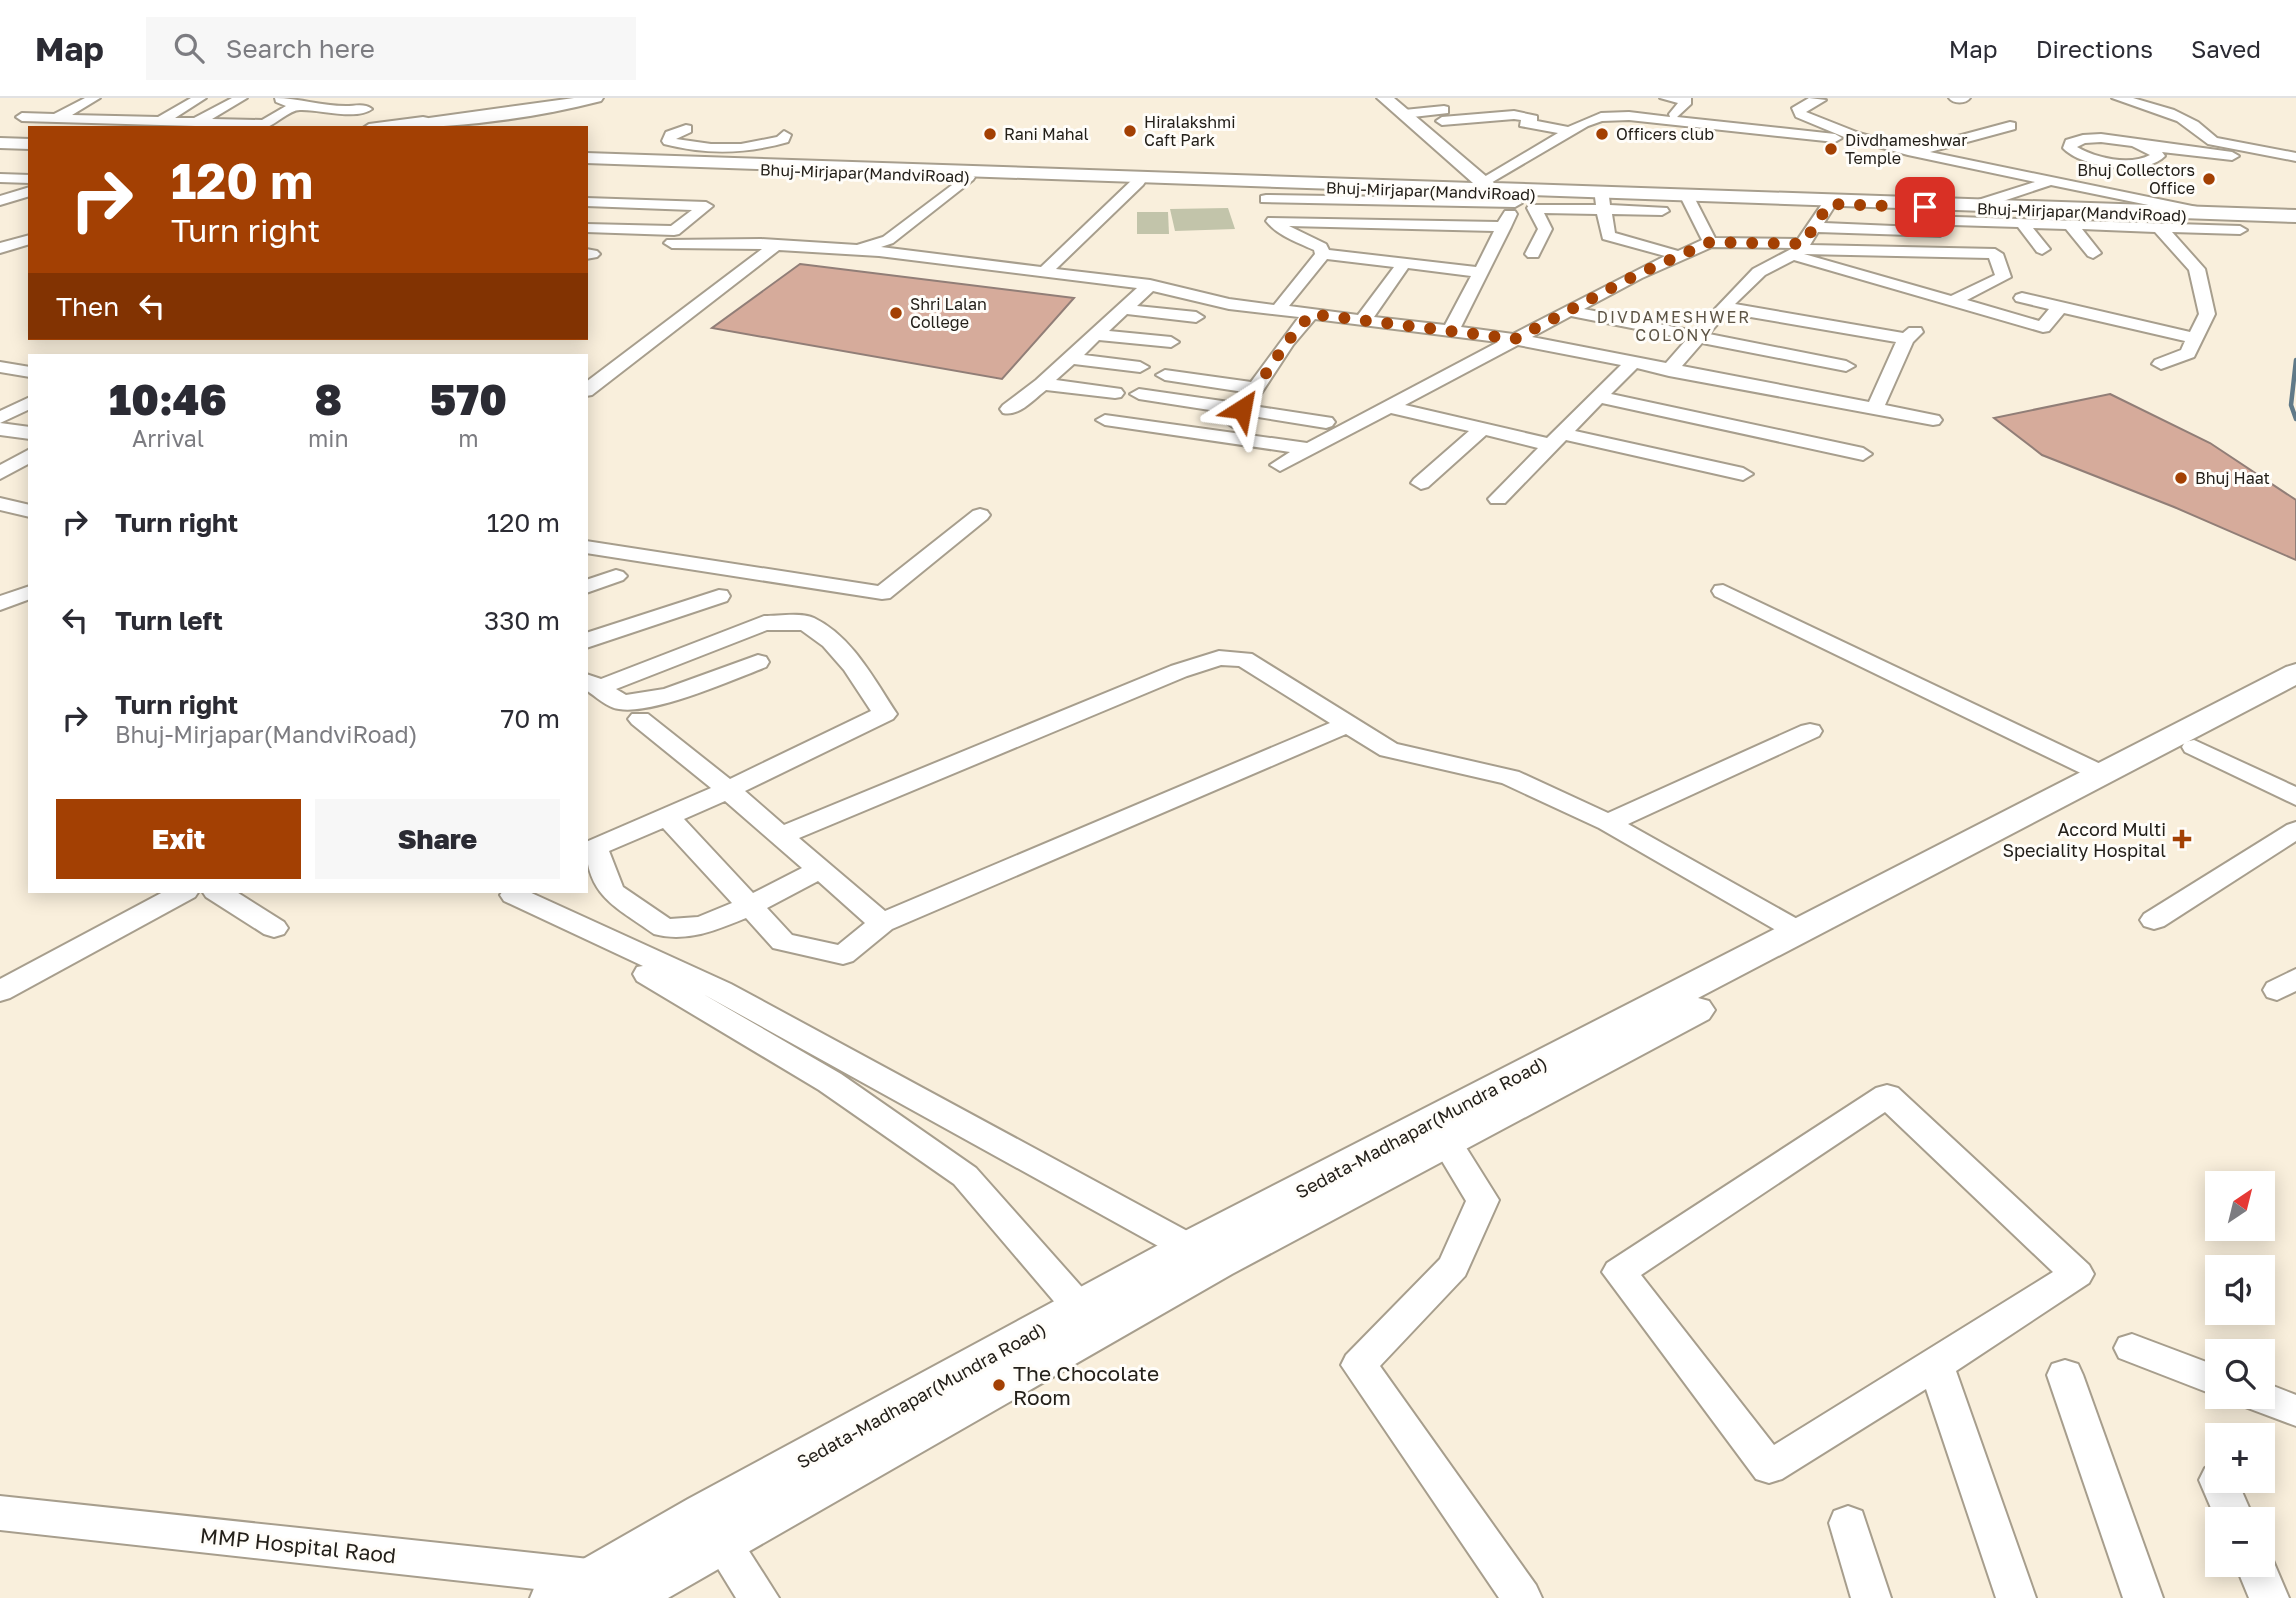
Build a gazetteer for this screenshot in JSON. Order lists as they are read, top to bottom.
{
  "streets": {
    "main road": ["Bhuj-Mirjapar(MandviRoad)", "Sedata-Madhapar(Mundra Road)"],
    "street": ["MMP Hospital Raod"]
  },
  "crossings": [
    ["Sedata-Madhapar(Mundra Road)", "MMP Hospital Raod"]
  ],
  "districts": ["DIVDAMESHWER COLONY"],
  "places": {
    "other": [
      "Hiralakshmi Caft Park",
      "Rani Mahal",
      "Officers club",
      "Divdhameshwar Temple",
      "Bhuj Collectors Office",
      "Shri Lalan College",
      "Bhuj Haat",
      "The Chocolate Room"
    ],
    "health": ["Accord Multi Speciality Hospital"]
  },
  "north": "top right",
  "page": {
    "header": "Map",
    "search": "Search here",
    "nav": ["Map", "Directions", "Saved"],
    "turn": ["120 m", "Turn right"],
    "then": "Then",
    "eta": [
      "10:46",
      "Arrival",
      "8",
      "min",
      "570",
      "m"
    ],
    "list": [
      {
        "name": "Turn right",
        "value": "120 m"
      },
      {
        "name": "Turn left",
        "value": "330 m"
      },
      {
        "name": "Turn right",
        "note": "Bhuj-Mirjapar(MandviRoad)",
        "value": "70 m"
      }
    ],
    "buttons": ["Exit", "Share"],
    "map_buttons": ["+", "−"]
  }
}
